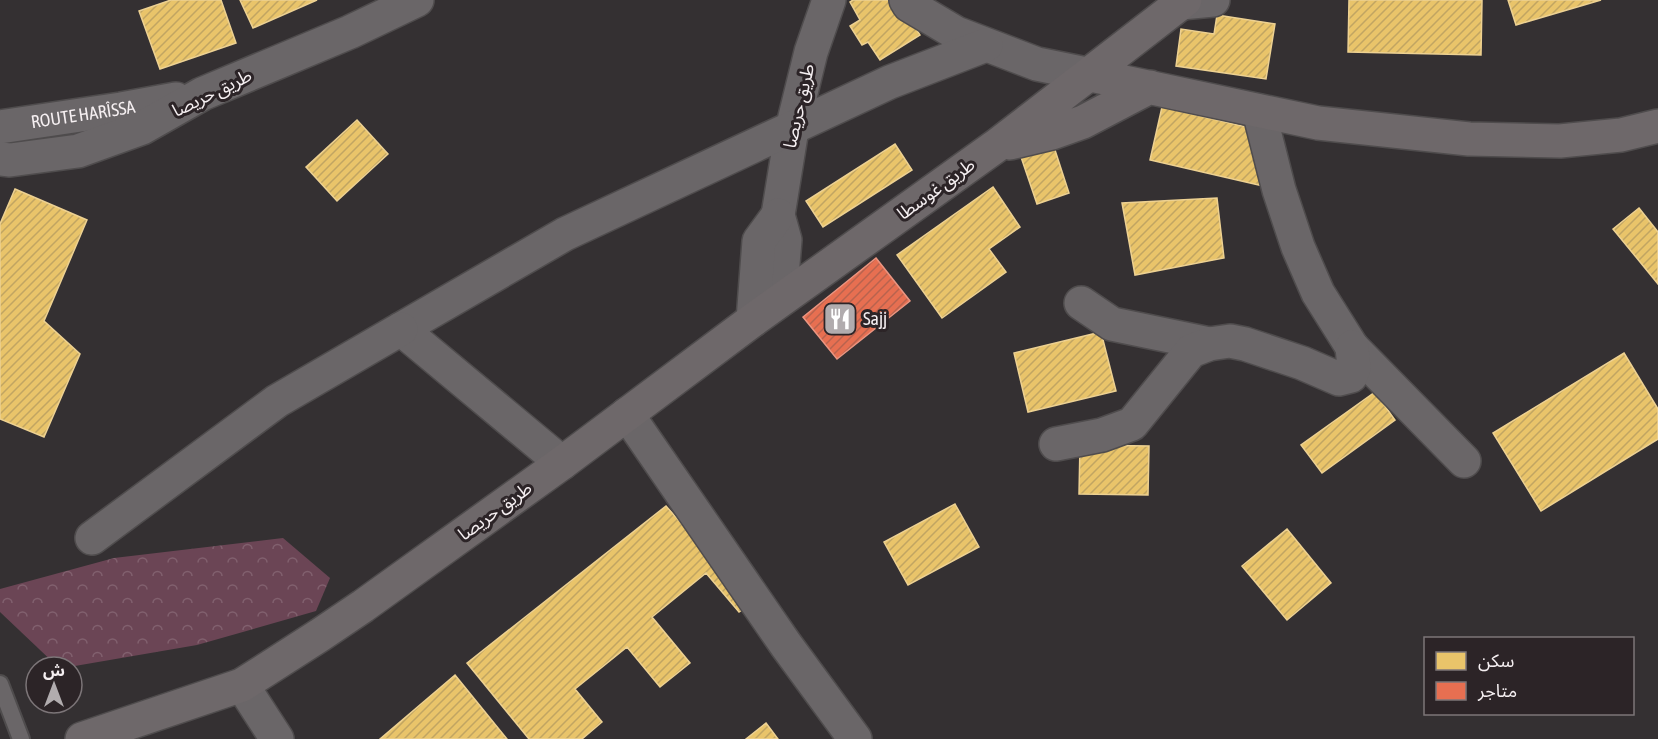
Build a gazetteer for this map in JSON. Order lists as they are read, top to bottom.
{
  "streets": {
    "main road": ["طريق حريصا", "طريق غوسطا"],
    "street": ["ROUTE HARÎSSA"]
  },
  "crossings": [
    ["طريق حريصا", "ROUTE HARÎSSA"],
    ["طريق حريصا", "طريق غوسطا"]
  ],
  "places": {
    "restaurant": ["Sajj"]
  },
  "legend": ["سكن", "متاجر"],
  "north": "top"
}
